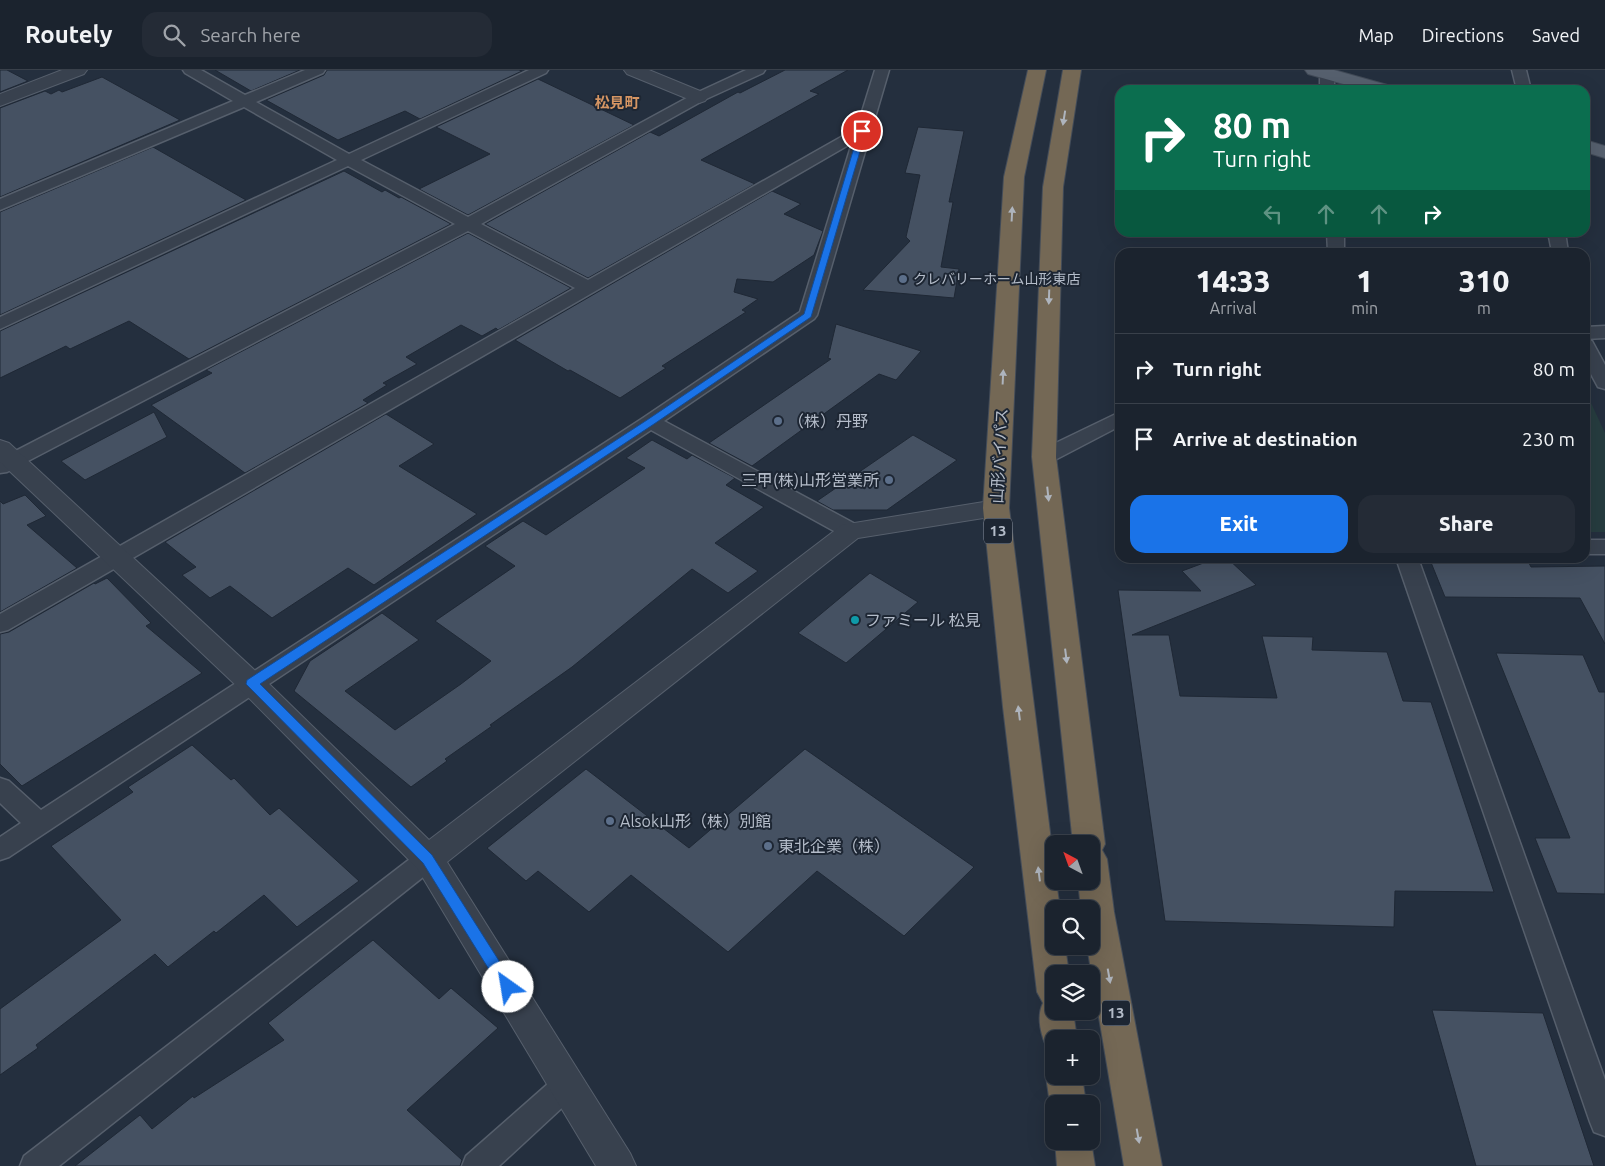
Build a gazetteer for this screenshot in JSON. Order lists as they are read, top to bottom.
{
  "streets": {
    "highway": ["山形バイパス", "13"]
  },
  "districts": ["松見町"],
  "places": [
    "クレバリーホーム山形東店",
    "（株）丹野",
    "三甲(株)山形営業所",
    "ファミール 松見",
    "Alsok山形（株）別館",
    "東北企業（株）"
  ],
  "north": "top left",
  "page": {
    "header": "Routely",
    "search": "Search here",
    "nav": ["Map", "Directions", "Saved"],
    "turn": ["80 m", "Turn right"],
    "eta": [
      "14:33",
      "Arrival",
      "1",
      "min",
      "310",
      "m"
    ],
    "list": [
      {
        "name": "Turn right",
        "value": "80 m"
      },
      {
        "name": "Arrive at destination",
        "value": "230 m"
      }
    ],
    "buttons": ["Exit", "Share"],
    "map_buttons": ["+", "−"]
  }
}
